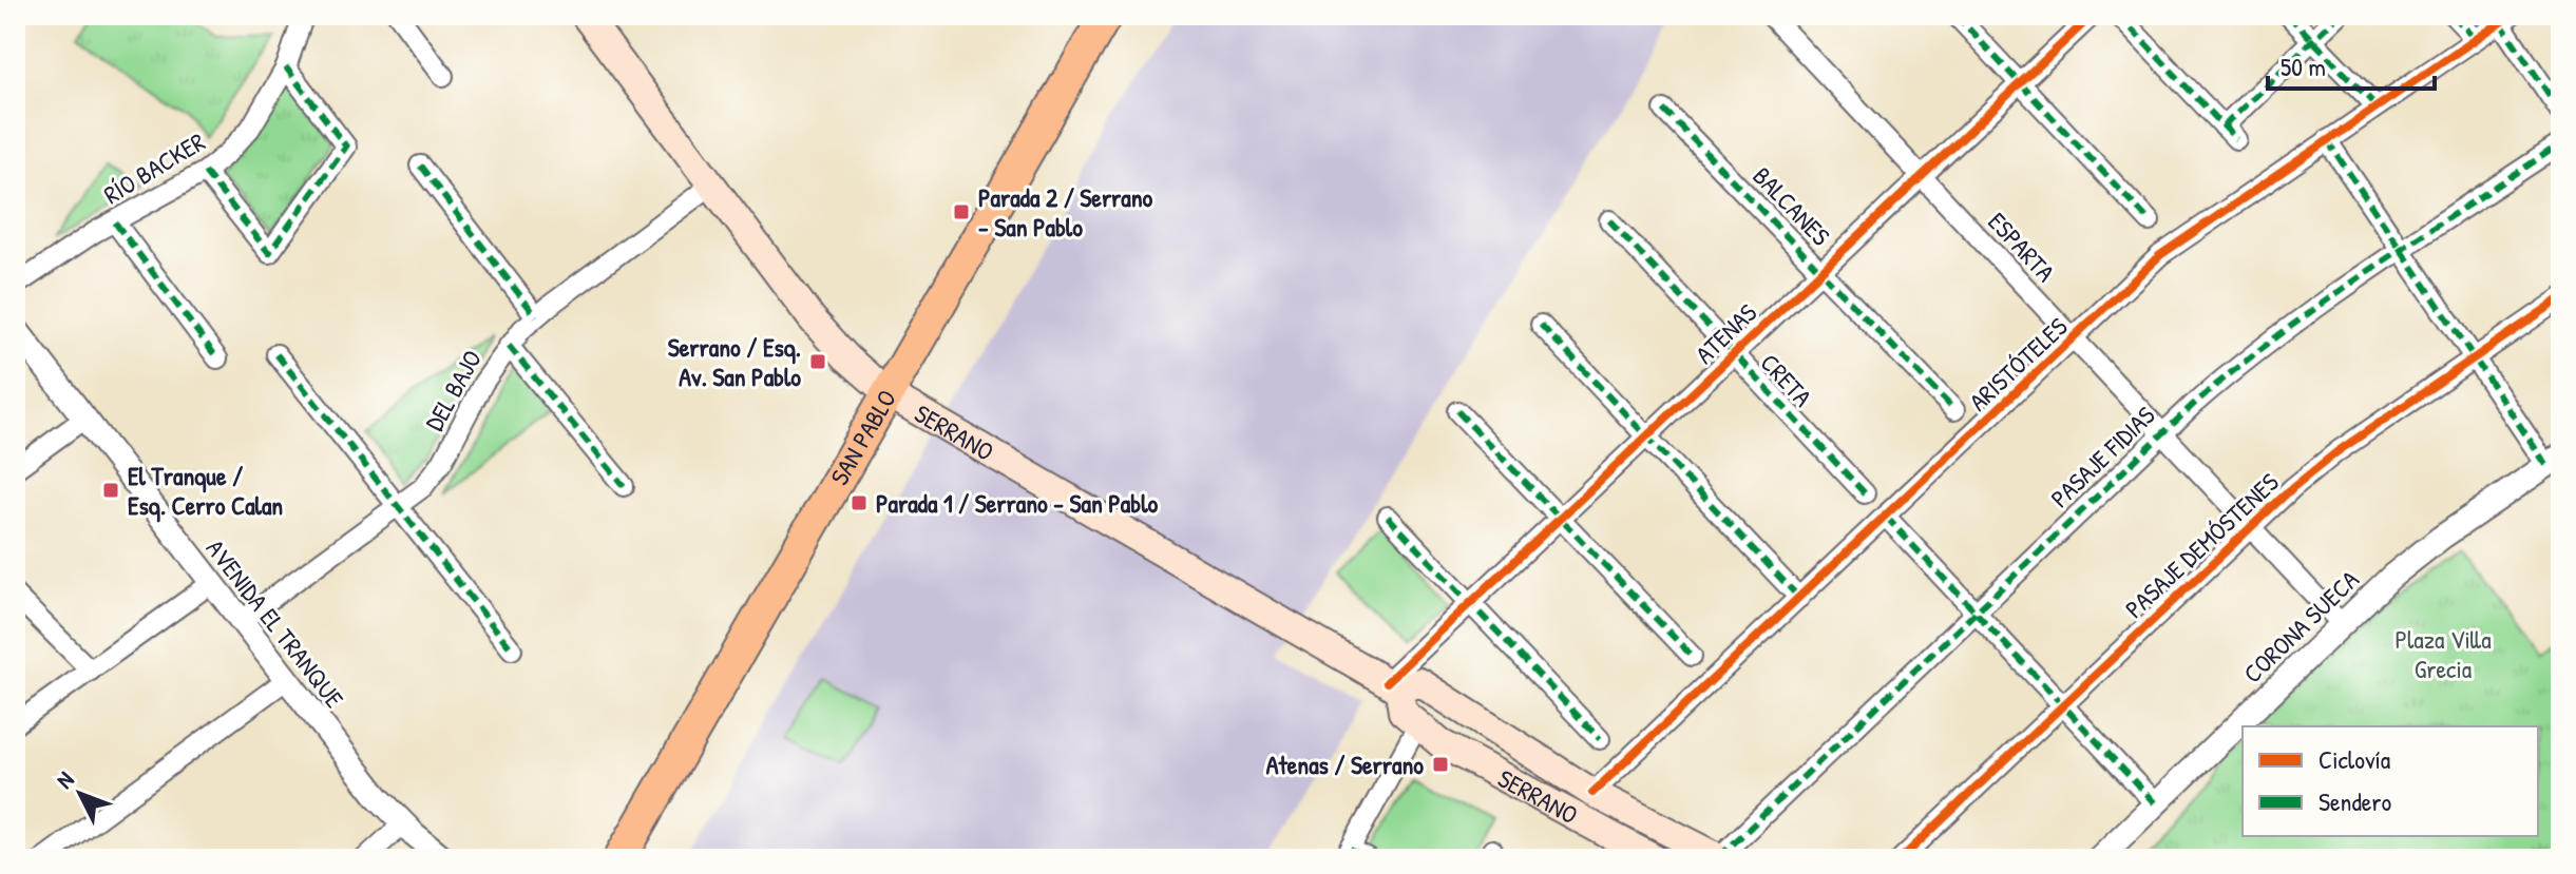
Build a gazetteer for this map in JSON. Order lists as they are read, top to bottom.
{
  "streets": {
    "main road": ["SERRANO", "SAN PABLO"],
    "street": [
      "RÍO BACKER",
      "BALCANES",
      "ESPARTA",
      "ATENAS",
      "ARISTÓTELES",
      "CRETA",
      "DEL BAJO",
      "PASAJE FIDIAS",
      "PASAJE DEMÓSTENES",
      "AVENIDA EL TRANQUE",
      "CORONA SUECA"
    ]
  },
  "crossings": [
    ["BALCANES", "ATENAS"],
    ["ESPARTA", "ATENAS"],
    ["ESPARTA", "ARISTÓTELES"],
    ["ESPARTA", "PASAJE FIDIAS"],
    ["ESPARTA", "PASAJE DEMÓSTENES"],
    ["ESPARTA", "CORONA SUECA"],
    ["ATENAS", "CRETA"],
    ["ATENAS", "SERRANO"],
    ["ARISTÓTELES", "SERRANO"],
    ["DEL BAJO", "SERRANO"],
    ["DEL BAJO", "AVENIDA EL TRANQUE"],
    ["SERRANO", "SAN PABLO"],
    ["SERRANO", "PASAJE FIDIAS"]
  ],
  "parks": ["Plaza Villa Grecia"],
  "places": {
    "transit": [
      "Parada 2 / Serrano - San Pablo",
      "Serrano / Esq. Av. San Pablo",
      "El Tranque / Esq. Cerro Calan",
      "Parada 1 / Serrano - San Pablo",
      "Atenas / Serrano"
    ]
  },
  "legend": ["Ciclovía", "Sendero"],
  "scale_bar": "50 m",
  "north": "top left"
}
